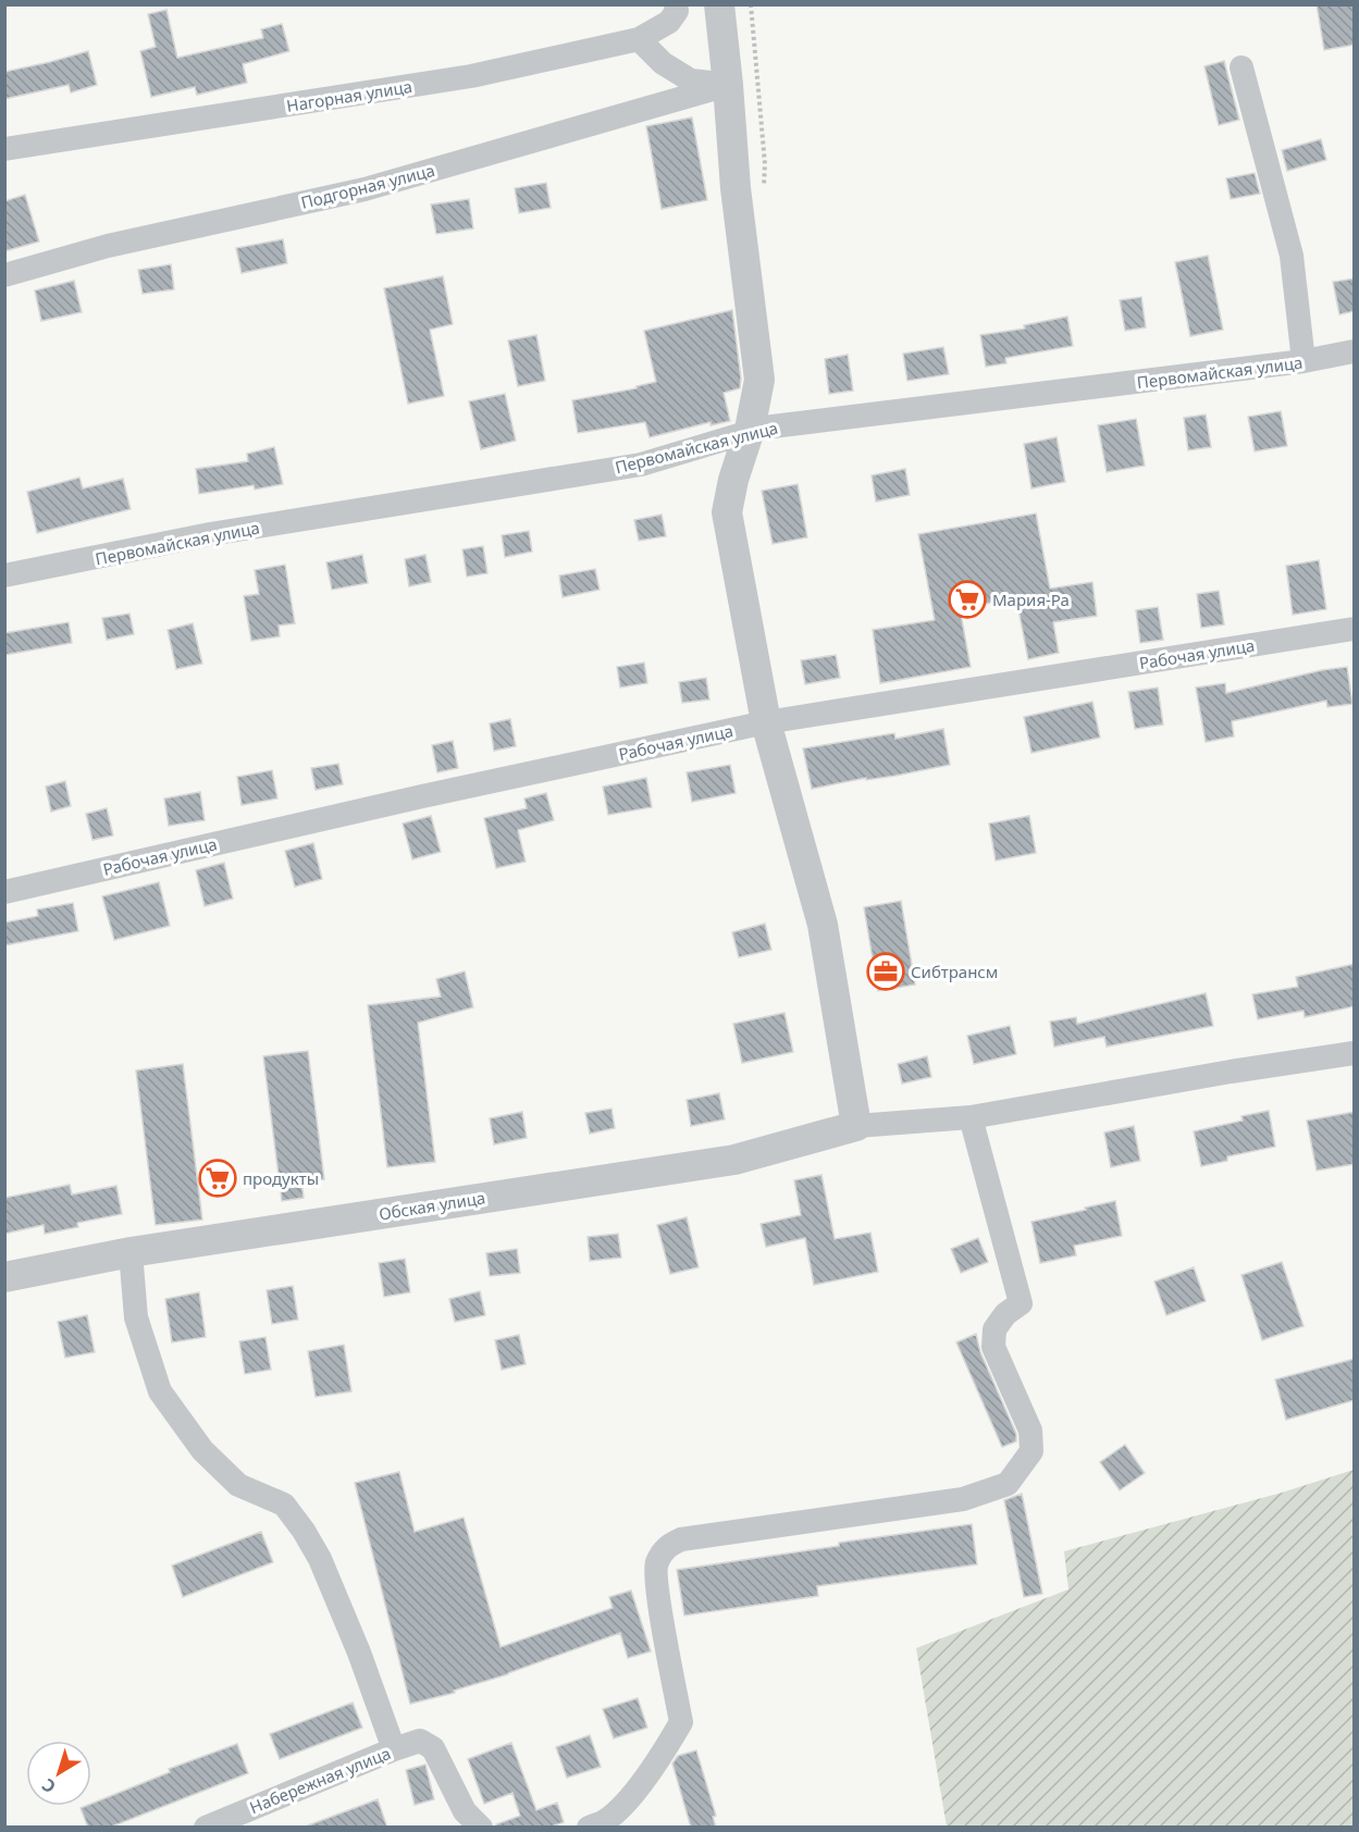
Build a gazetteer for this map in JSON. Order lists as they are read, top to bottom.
{
  "streets": {
    "street": [
      "Нагорная улица",
      "Подгорная улица",
      "Первомайская улица",
      "Рабочая улица",
      "Обская улица",
      "Набережная улица"
    ]
  },
  "places": {
    "supermarket": ["Мария-Ра", "продукты"],
    "office": ["Сибтрансм"]
  },
  "north": "bottom left"
}
